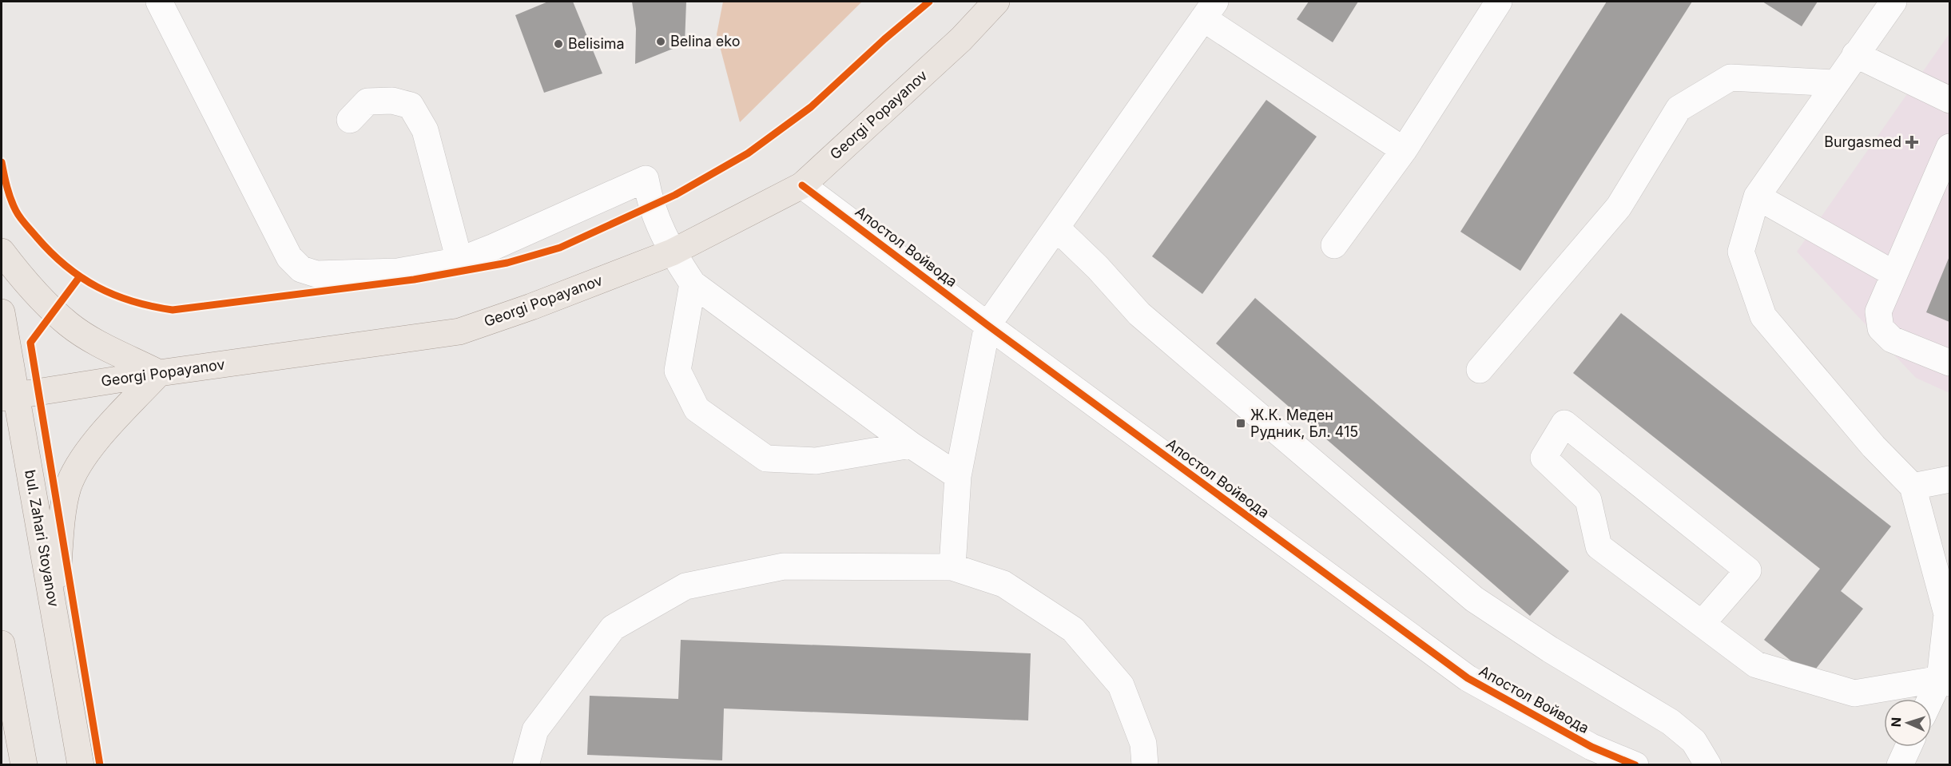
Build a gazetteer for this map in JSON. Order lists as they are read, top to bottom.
{
  "streets": {
    "main road": ["Georgi Popayanov", "bul. Zahari Stoyanov"],
    "street": ["Апостол Войвода"]
  },
  "crossings": [
    ["Georgi Popayanov", "Апостол Войвода"],
    ["Georgi Popayanov", "bul. Zahari Stoyanov"]
  ],
  "places": {
    "other": ["Belina eko", "Belisima"],
    "health": ["Burgasmed"],
    "transit": ["Ж.К. Меден Рудник, Бл. 415"]
  },
  "north": "left"
}
